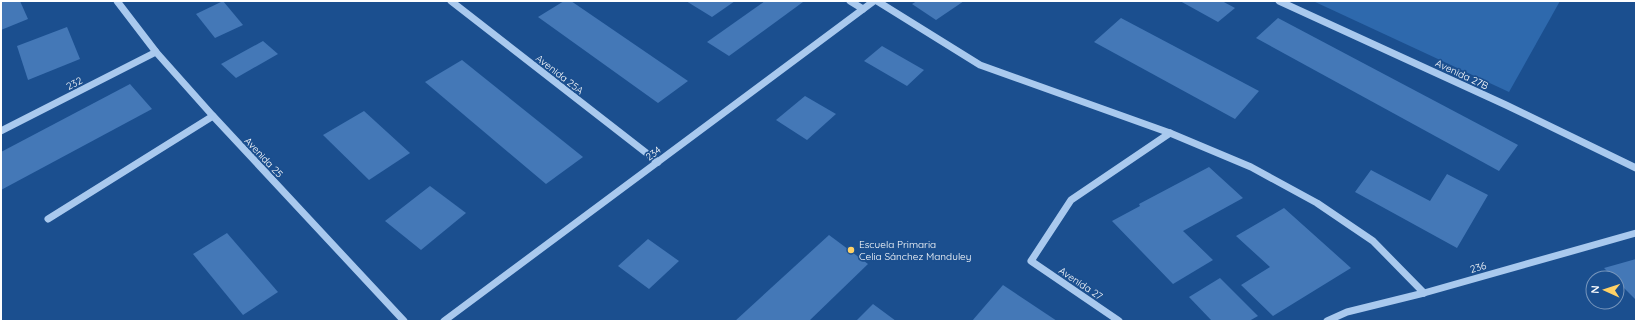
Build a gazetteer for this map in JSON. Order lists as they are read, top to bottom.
{
  "streets": {
    "street": [
      "Avenida 25A",
      "Avenida 27B",
      "232",
      "234",
      "Avenida 25",
      "236",
      "Avenida 27"
    ]
  },
  "crossings": [
    ["Avenida 25A", "234"],
    ["232", "Avenida 25"]
  ],
  "places": ["Escuela Primaria Celia Sánchez Manduley"],
  "north": "left"
}
